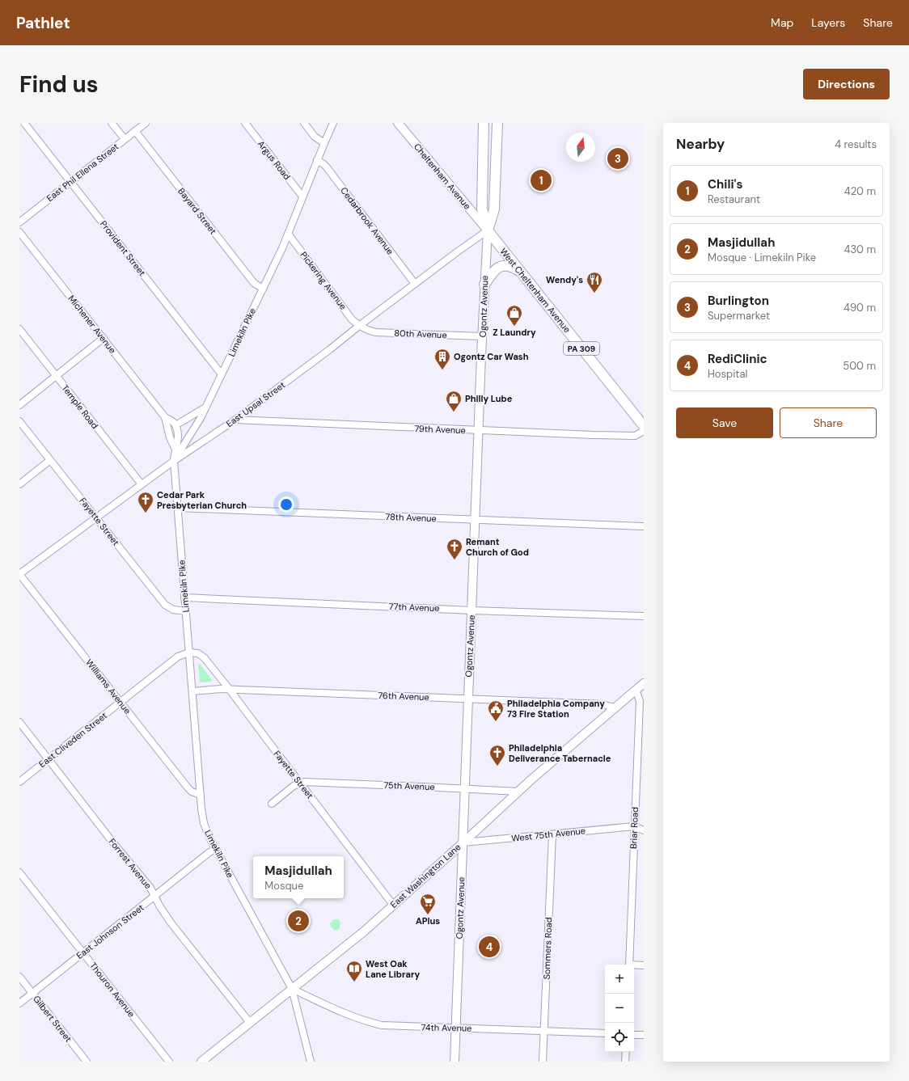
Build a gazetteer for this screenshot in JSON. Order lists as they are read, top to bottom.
{
  "streets": {
    "highway": ["West Cheltenham Avenue", "Ogontz Avenue", "PA 309"],
    "main road": ["Cheltenham Avenue", "East Washington Lane"],
    "street": [
      "Argus Road",
      "East Phil Ellena Street",
      "Bayard Street",
      "Cedarbrook Avenue",
      "Provident Street",
      "Pickering Avenue",
      "Michener Avenue",
      "Limekiln Pike",
      "80th Avenue",
      "East Upsal Street",
      "Temple Road",
      "79th Avenue",
      "78th Avenue",
      "Fayette Street",
      "77th Avenue",
      "Williams Avenue",
      "76th Avenue",
      "East Cliveden Street",
      "75th Avenue",
      "Briar Road",
      "West 75th Avenue",
      "Forrest Avenue",
      "East Johnson Street",
      "Sommers Road",
      "Thouron Avenue",
      "Gilbert Street",
      "74th Avenue"
    ]
  },
  "crossings": [
    ["Argus Road", "Limekiln Pike"],
    ["East Phil Ellena Street", "Bayard Street"],
    ["East Phil Ellena Street", "Provident Street"],
    ["Cheltenham Avenue", "West Cheltenham Avenue"],
    ["Cheltenham Avenue", "Ogontz Avenue"],
    ["Cheltenham Avenue", "East Upsal Street"],
    ["Bayard Street", "Limekiln Pike"],
    ["Cedarbrook Avenue", "Limekiln Pike"],
    ["Cedarbrook Avenue", "East Upsal Street"],
    ["Provident Street", "Limekiln Pike"],
    ["Pickering Avenue", "Limekiln Pike"],
    ["Pickering Avenue", "80th Avenue"],
    ["Pickering Avenue", "East Upsal Street"],
    ["West Cheltenham Avenue", "Ogontz Avenue"],
    ["West Cheltenham Avenue", "East Upsal Street"],
    ["Ogontz Avenue", "80th Avenue"],
    ["Ogontz Avenue", "East Upsal Street"],
    ["Ogontz Avenue", "79th Avenue"],
    ["Ogontz Avenue", "78th Avenue"],
    ["Ogontz Avenue", "77th Avenue"],
    ["Ogontz Avenue", "76th Avenue"],
    ["Ogontz Avenue", "75th Avenue"],
    ["Ogontz Avenue", "West 75th Avenue"],
    ["Ogontz Avenue", "East Washington Lane"],
    ["Ogontz Avenue", "74th Avenue"],
    ["Limekiln Pike", "East Upsal Street"],
    ["Limekiln Pike", "78th Avenue"],
    ["Limekiln Pike", "Fayette Street"],
    ["Limekiln Pike", "77th Avenue"],
    ["Limekiln Pike", "Williams Avenue"],
    ["Limekiln Pike", "76th Avenue"],
    ["Limekiln Pike", "East Cliveden Street"],
    ["Limekiln Pike", "East Washington Lane"],
    ["Limekiln Pike", "East Johnson Street"],
    ["Limekiln Pike", "74th Avenue"],
    ["80th Avenue", "East Upsal Street"],
    ["East Upsal Street", "Temple Road"],
    ["East Upsal Street", "79th Avenue"],
    ["East Upsal Street", "Fayette Street"],
    ["East Upsal Street", "Williams Avenue"],
    ["Fayette Street", "76th Avenue"],
    ["Fayette Street", "East Cliveden Street"],
    ["Fayette Street", "75th Avenue"],
    ["Fayette Street", "East Washington Lane"],
    ["Williams Avenue", "East Cliveden Street"],
    ["76th Avenue", "East Washington Lane"],
    ["East Cliveden Street", "Forrest Avenue"],
    ["75th Avenue", "East Washington Lane"],
    ["Briar Road", "West 75th Avenue"],
    ["Briar Road", "East Washington Lane"],
    ["West 75th Avenue", "East Washington Lane"],
    ["West 75th Avenue", "Sommers Road"],
    ["Forrest Avenue", "East Washington Lane"],
    ["Forrest Avenue", "East Johnson Street"],
    ["East Washington Lane", "74th Avenue"],
    ["East Johnson Street", "Thouron Avenue"],
    ["East Johnson Street", "Gilbert Street"],
    ["Sommers Road", "74th Avenue"]
  ],
  "places": {
    "restaurant": ["Wendy's"],
    "shop": ["Z Laundry", "Philly Lube"],
    "building": ["Ogontz Car Wash"],
    "church": ["Cedar Park Presbyterian Church", "Remant Church of God", "Philadelphia Deliverance Tabernacle"],
    "public building": ["Philadelphia Company 73 Fire Station"],
    "supermarket": ["APlus"],
    "library": ["West Oak Lane Library"]
  },
  "north": "top",
  "page": {
    "header": "Pathlet",
    "nav": ["Map", "Layers", "Share"],
    "buttons": [
      "Directions",
      ["Save", "Share"]
    ],
    "title": "Find us",
    "heading": ["Nearby", "4 results"],
    "pins": [
      "3",
      "1",
      "2",
      "4"
    ],
    "list": [
      {
        "mark": "1",
        "name": "Chili's",
        "note": "Restaurant",
        "value": "420 m"
      },
      {
        "mark": "2",
        "name": "Masjidullah",
        "note": "Mosque · Limekiln Pike",
        "value": "430 m"
      },
      {
        "mark": "3",
        "name": "Burlington",
        "note": "Supermarket",
        "value": "490 m"
      },
      {
        "mark": "4",
        "name": "RediClinic",
        "note": "Hospital",
        "value": "500 m"
      }
    ],
    "popup": ["Masjidullah", "Mosque"],
    "map_buttons": ["+", "−"]
  }
}
